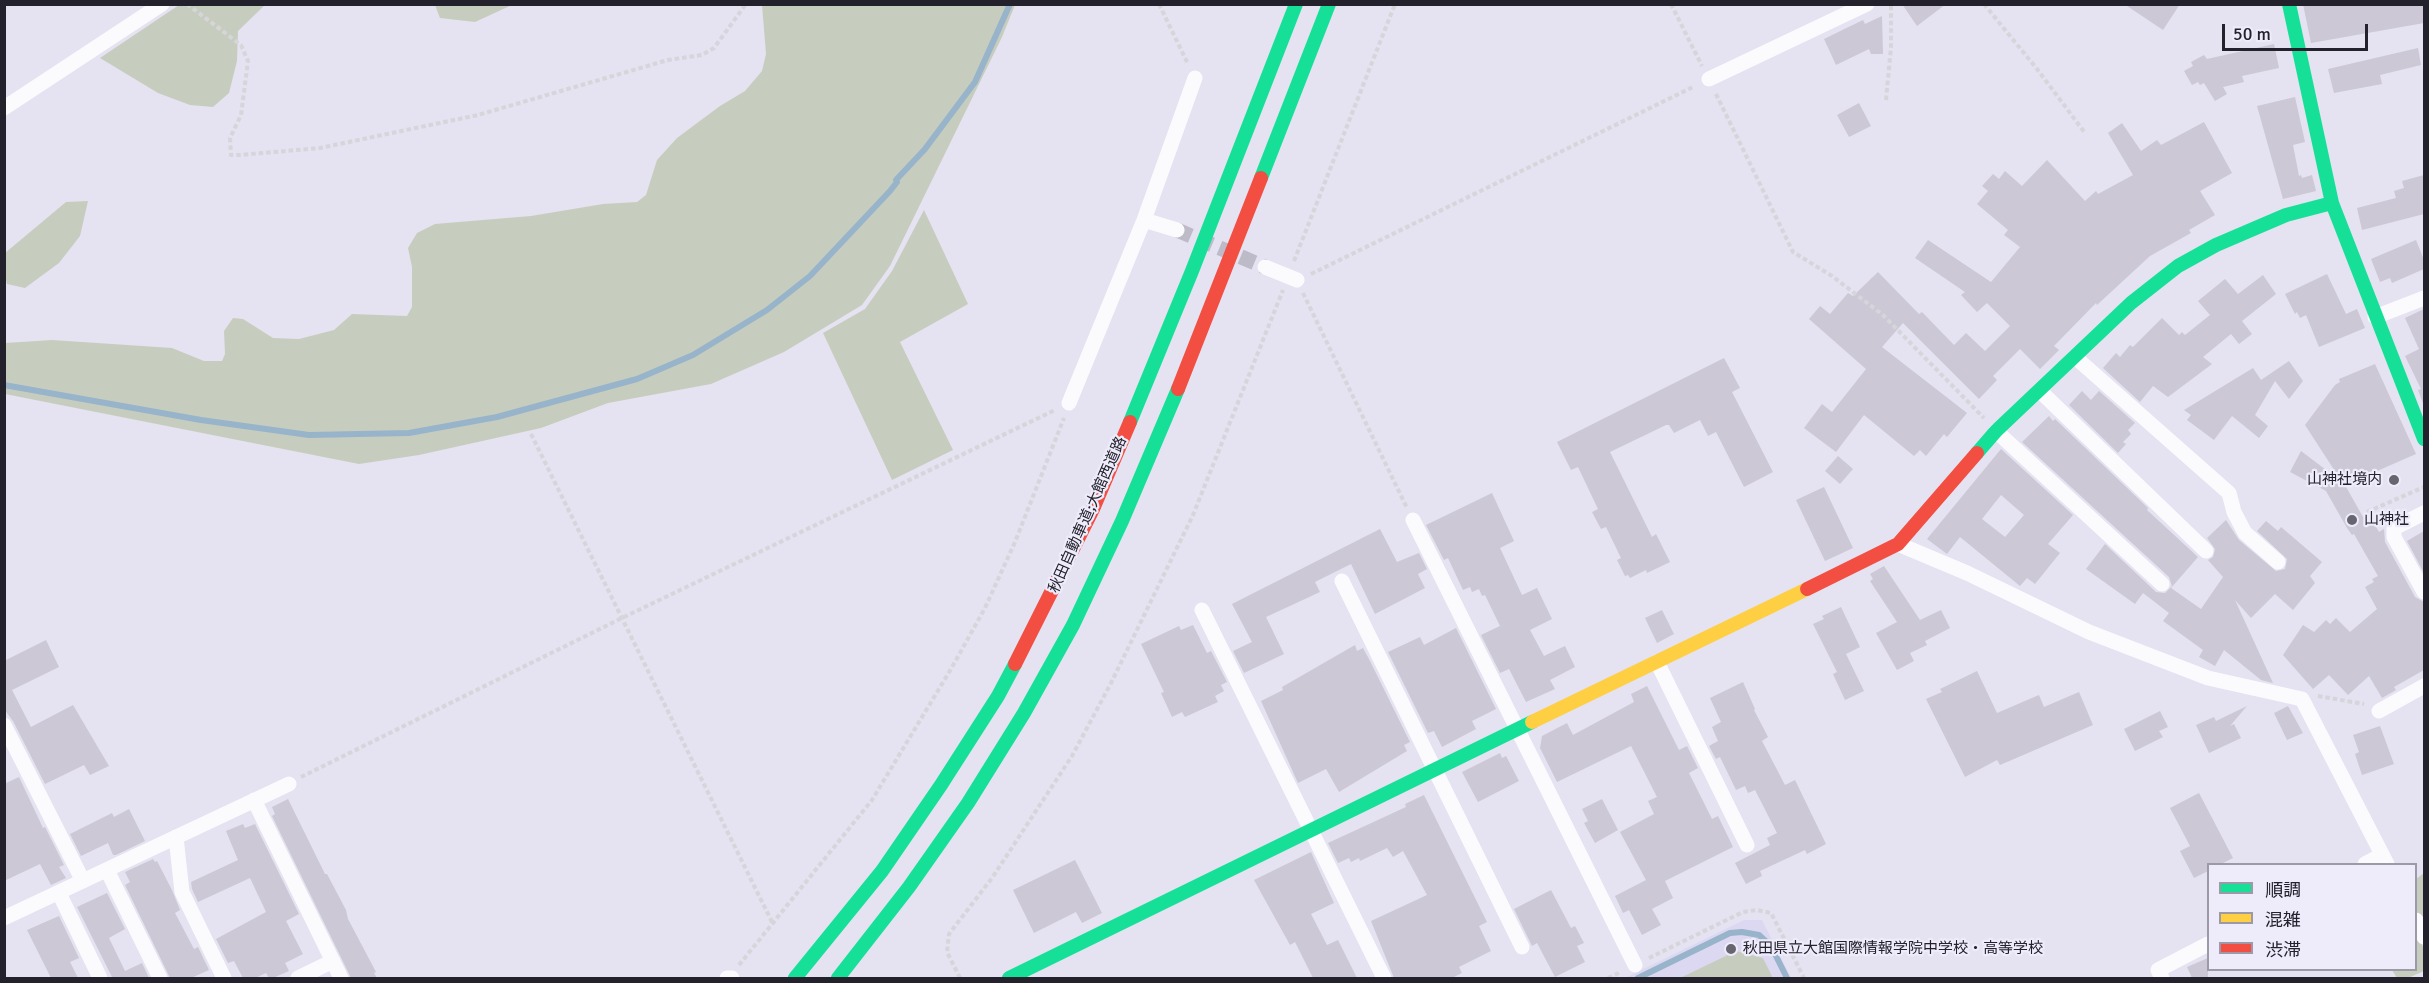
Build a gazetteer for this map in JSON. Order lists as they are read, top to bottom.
{
  "streets": {
    "main road": ["秋田自動車道;大館西道路"]
  },
  "places": ["山神社境内", "山神社", "秋田県立大館国際情報学院中学校・高等学校"],
  "legend": ["順調", "混雑", "渋滞"],
  "scale_bar": "50 m"
}
